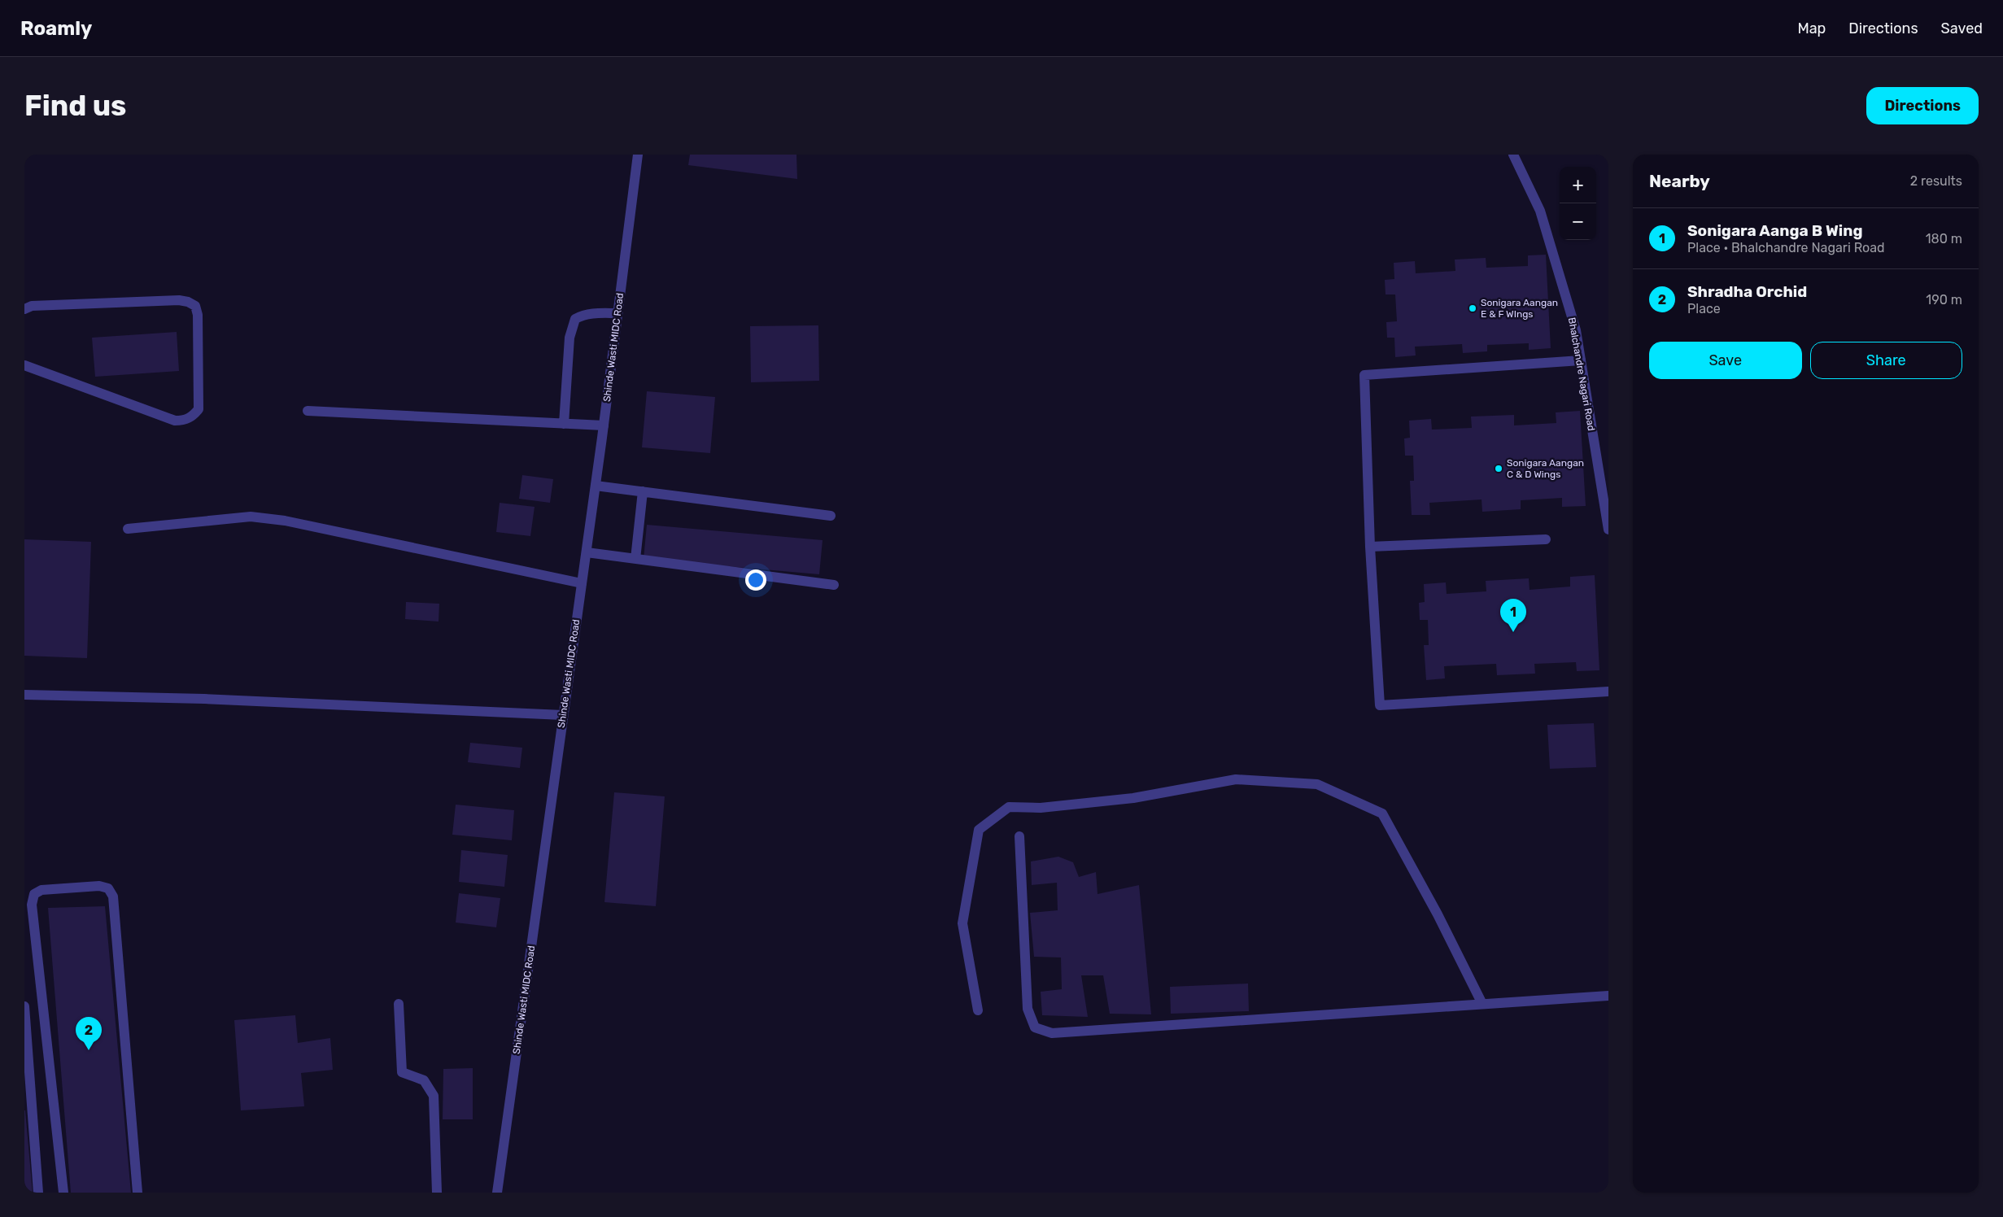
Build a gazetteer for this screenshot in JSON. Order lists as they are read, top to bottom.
{
  "streets": {
    "street": ["Shinde Wasti MIDC Road", "Bhalchandre Nagari Road"]
  },
  "places": ["Sonigara Aangan E & F WIngs", "Sonigara Aangan C & D Wings"],
  "page": {
    "header": "Roamly",
    "nav": ["Map", "Directions", "Saved"],
    "buttons": [
      "Directions",
      ["Save", "Share"]
    ],
    "title": "Find us",
    "heading": ["Nearby", "2 results"],
    "map_buttons": ["+", "−"],
    "list": [
      {
        "mark": "1",
        "name": "Sonigara Aanga B Wing",
        "note": "Place · Bhalchandre Nagari Road",
        "value": "180 m"
      },
      {
        "mark": "2",
        "name": "Shradha Orchid",
        "note": "Place",
        "value": "190 m"
      }
    ],
    "pins": ["1", "2"]
  }
}
